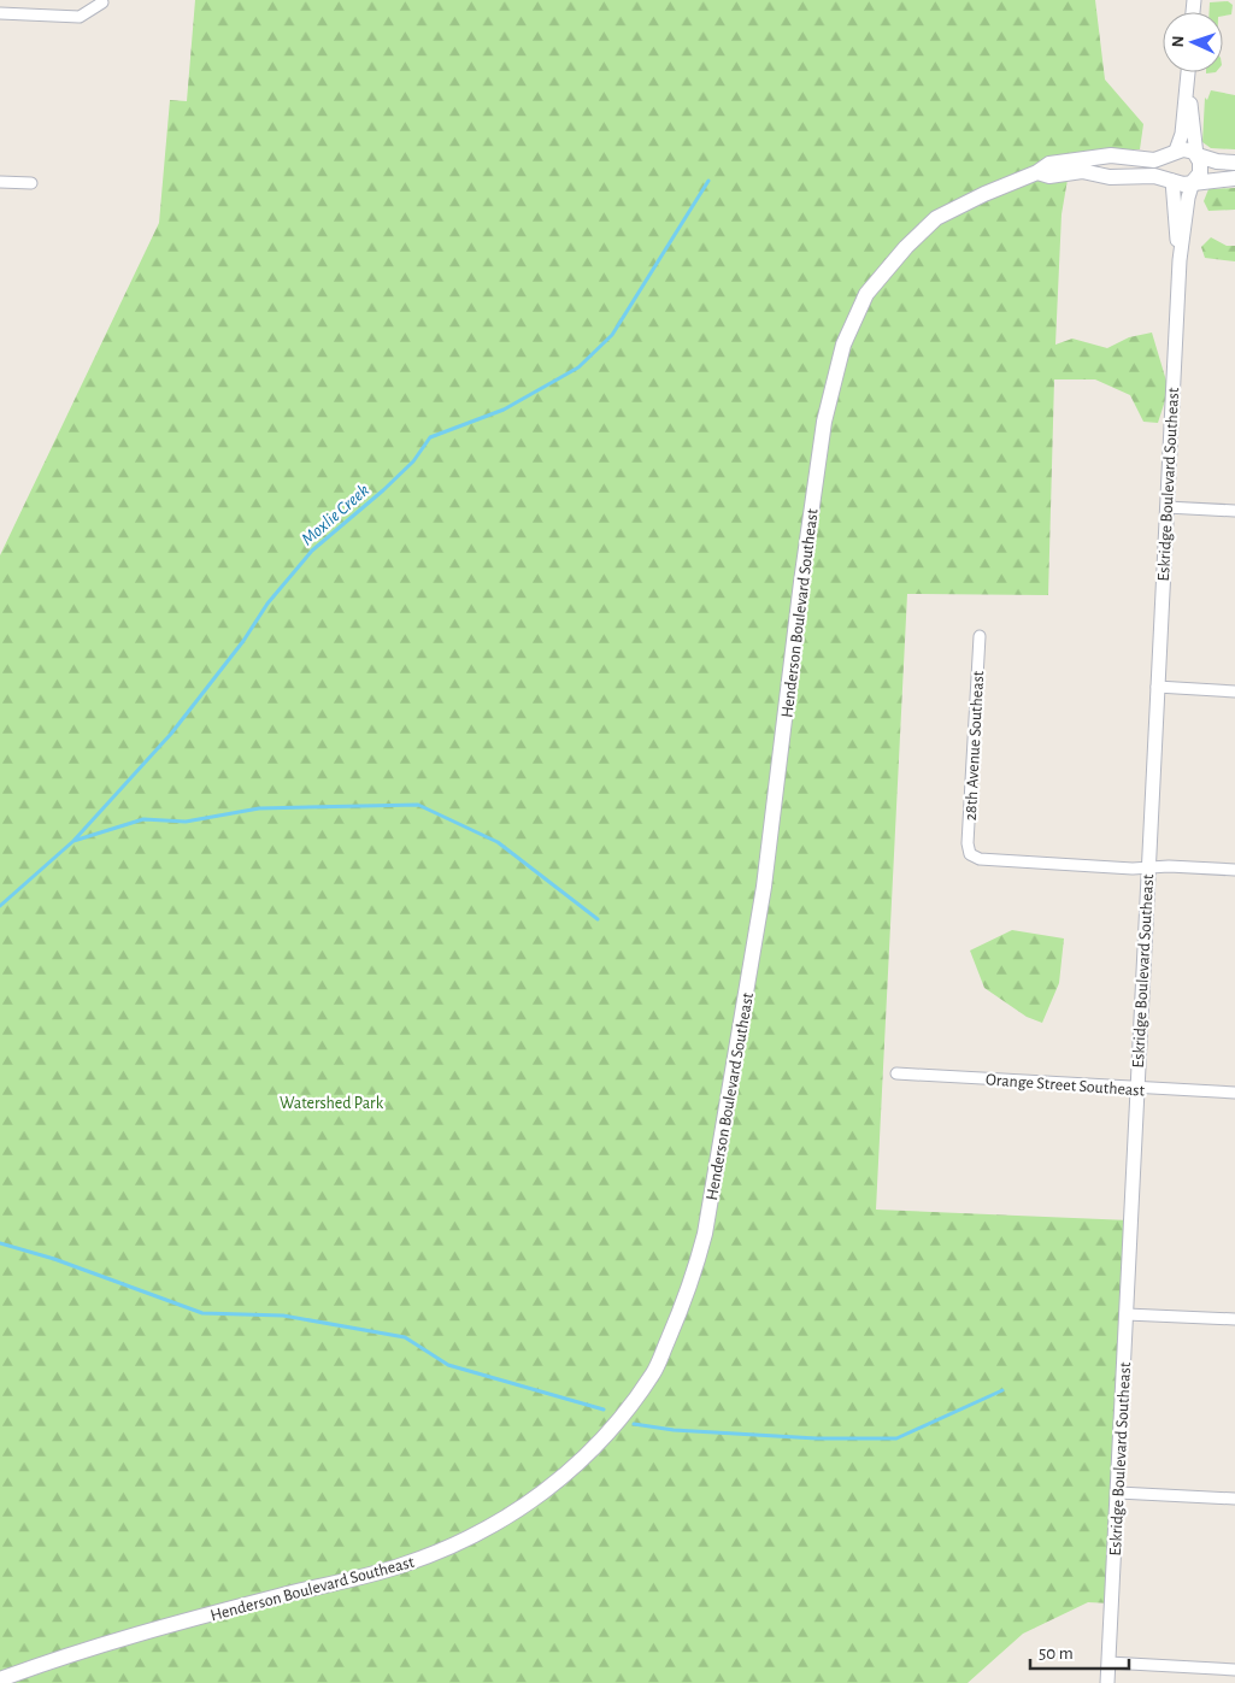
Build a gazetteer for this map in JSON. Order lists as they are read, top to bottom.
{
  "streets": {
    "main road": ["Henderson Boulevard Southeast"],
    "street": ["Eskridge Boulevard Southeast", "28th Avenue Southeast", "Orange Street Southeast"]
  },
  "crossings": [
    ["Eskridge Boulevard Southeast", "Henderson Boulevard Southeast"],
    ["Eskridge Boulevard Southeast", "28th Avenue Southeast"],
    ["Eskridge Boulevard Southeast", "Orange Street Southeast"]
  ],
  "water": ["Moxlie Creek"],
  "parks": ["Watershed Park"],
  "scale_bar": "50 m",
  "north": "left"
}
